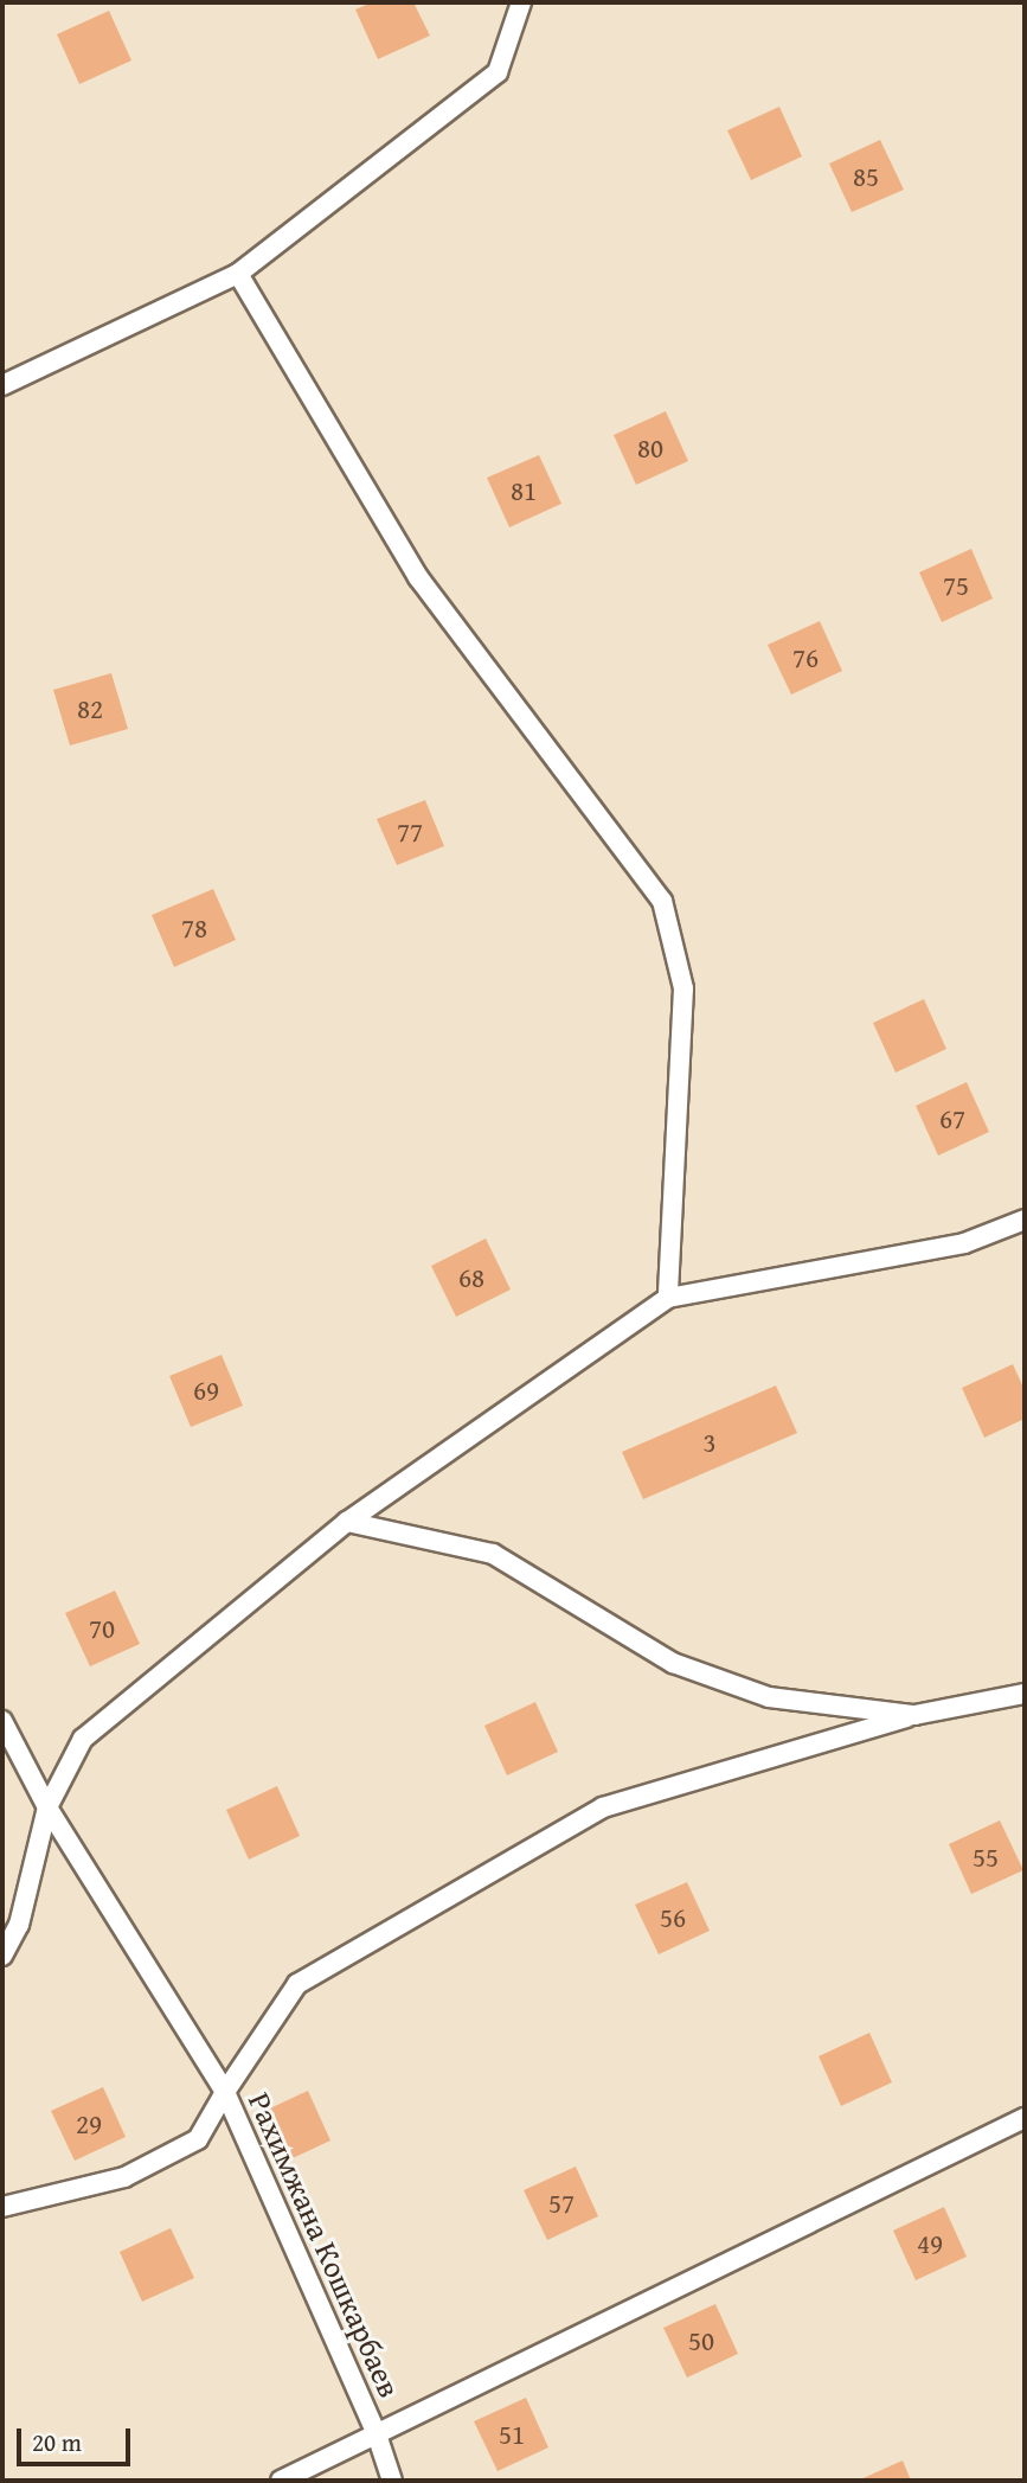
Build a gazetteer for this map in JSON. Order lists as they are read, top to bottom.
{
  "streets": {
    "lane": ["Рахимжана Кошкарбаев"]
  },
  "house_numbers": [
    "85",
    "80",
    "81",
    "75",
    "76",
    "82",
    "77",
    "78",
    "67",
    "68",
    "69",
    "3",
    "70",
    "55",
    "56",
    "29",
    "57",
    "49",
    "50",
    "51"
  ],
  "scale_bar": "20 m"
}
